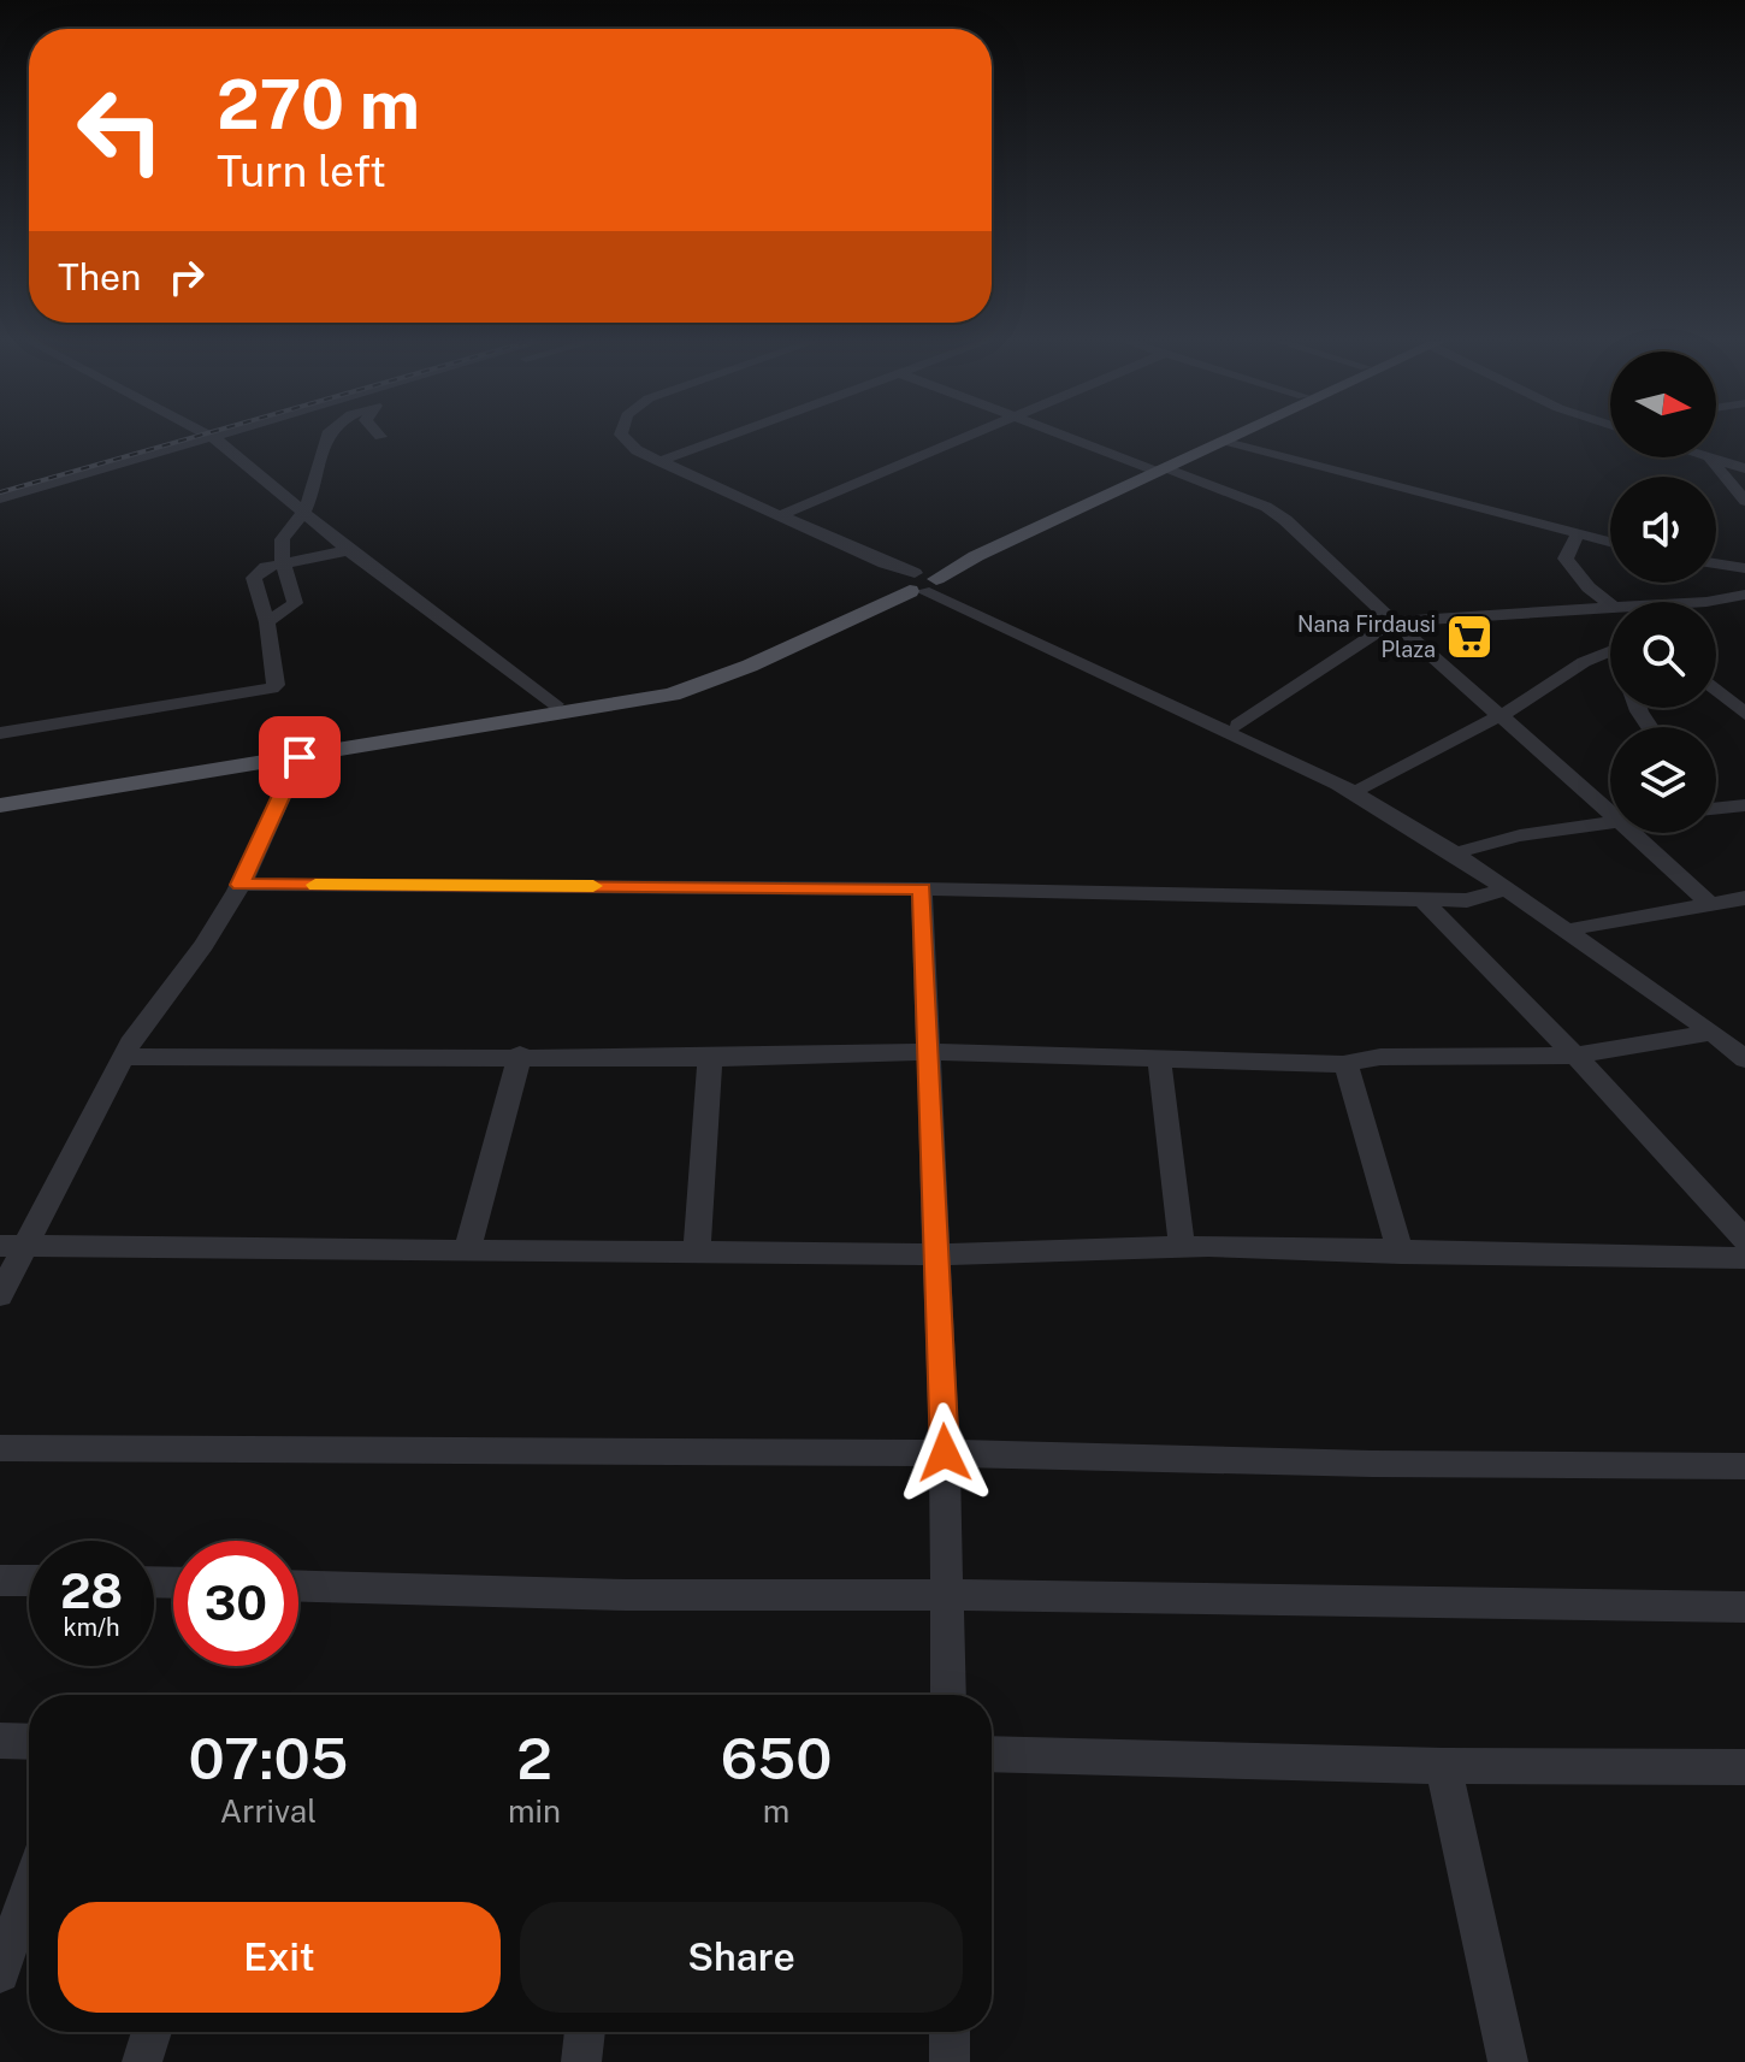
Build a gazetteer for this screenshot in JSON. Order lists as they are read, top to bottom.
{
  "places": {
    "supermarket": ["Nana Firdausi Plaza"]
  },
  "north": "right",
  "page": {
    "turn": ["270 m", "Turn left"],
    "then": "Then",
    "speed": "28 km/h",
    "limit": "30",
    "eta": [
      "07:05",
      "Arrival",
      "2",
      "min",
      "650",
      "m"
    ],
    "buttons": ["Exit", "Share"]
  }
}
